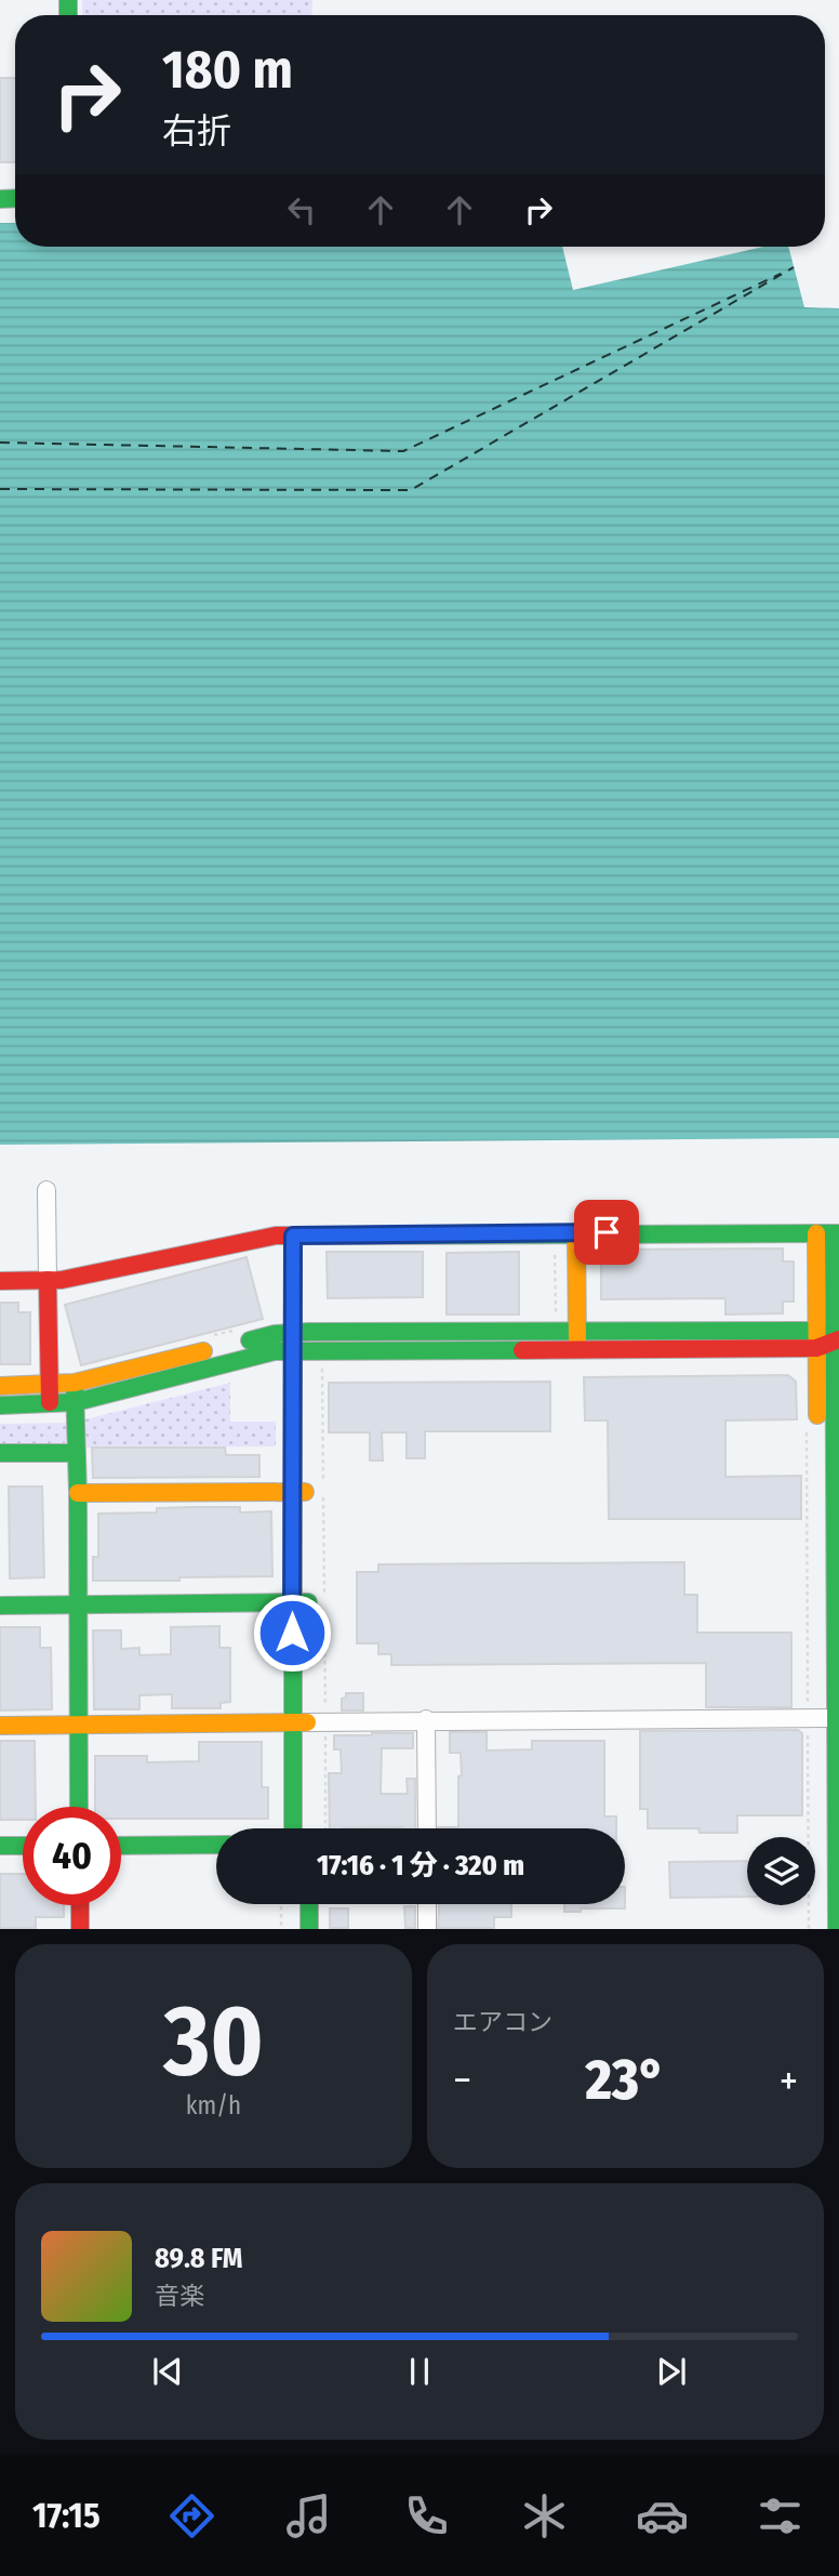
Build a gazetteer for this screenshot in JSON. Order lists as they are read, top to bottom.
{
  "page": {
    "turn": ["180 m", "右折"],
    "limit": "40",
    "trip": "17:16 · 1 分 · 320 m",
    "tile": [
      ["30", "km/h"],
      "エアコン"
    ],
    "heat": ["−", "23°", "+"],
    "song": ["89.8 FM", "音楽"],
    "tabs": "17:15"
  }
}
